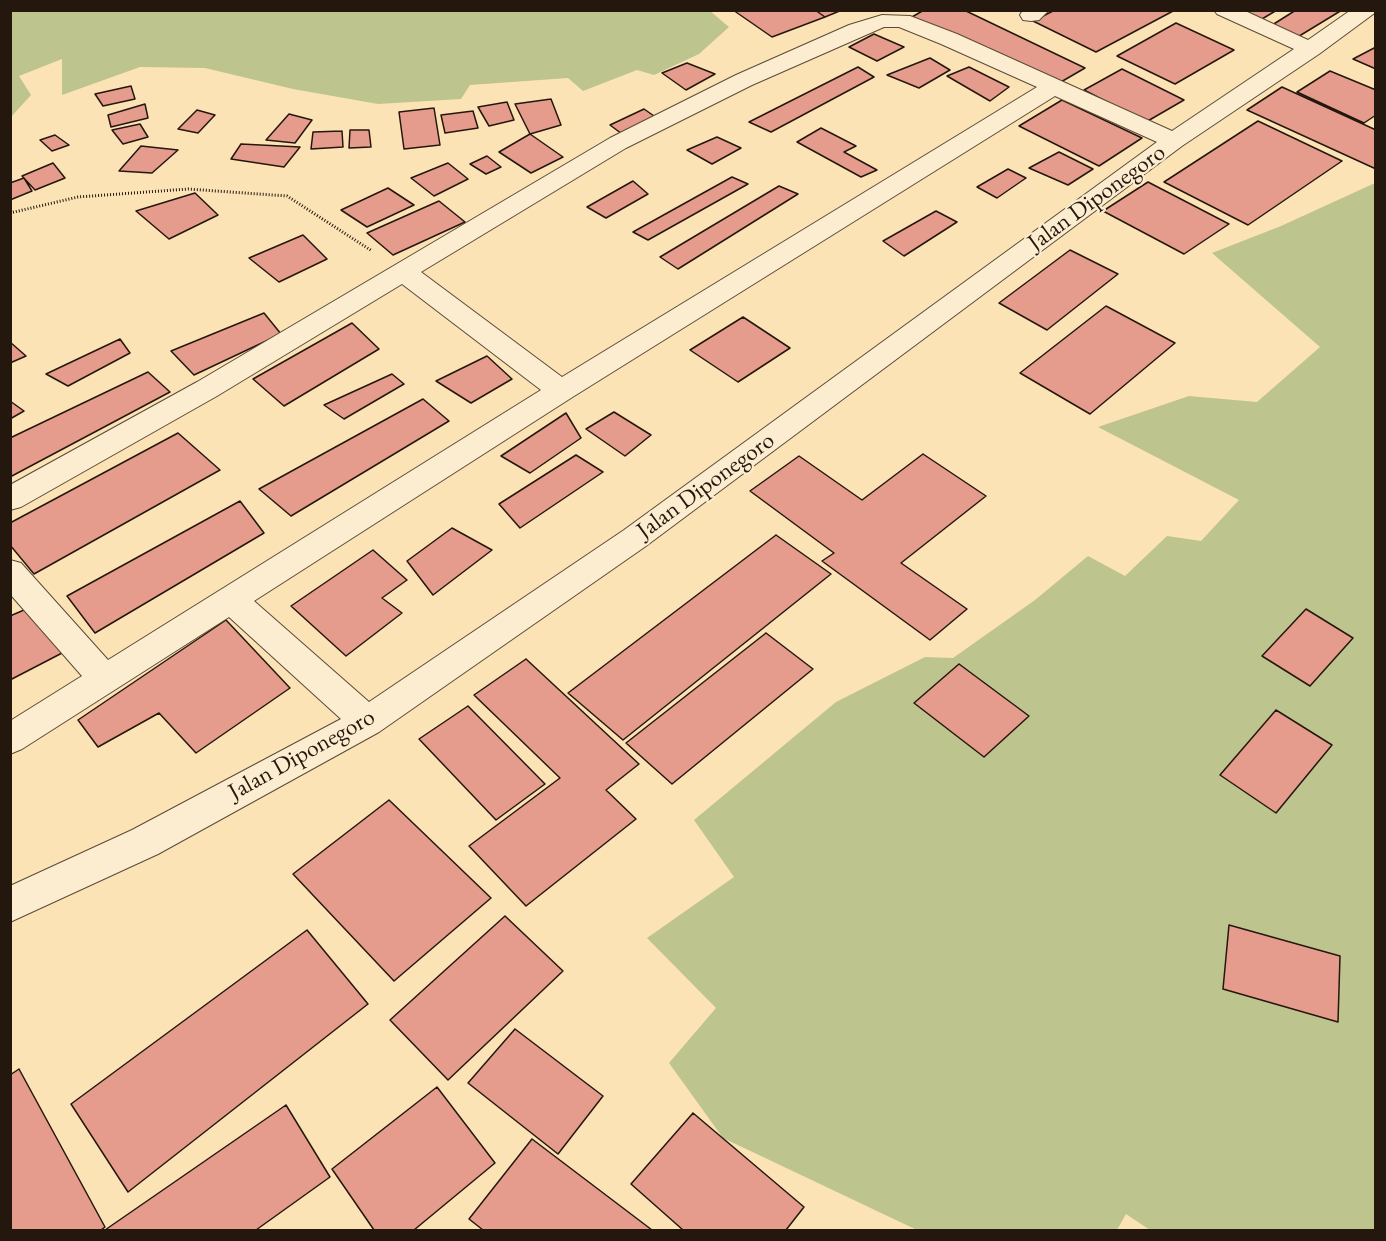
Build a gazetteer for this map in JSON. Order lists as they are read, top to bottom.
{
  "streets": {
    "street": ["Jalan Diponegoro"]
  }
}
